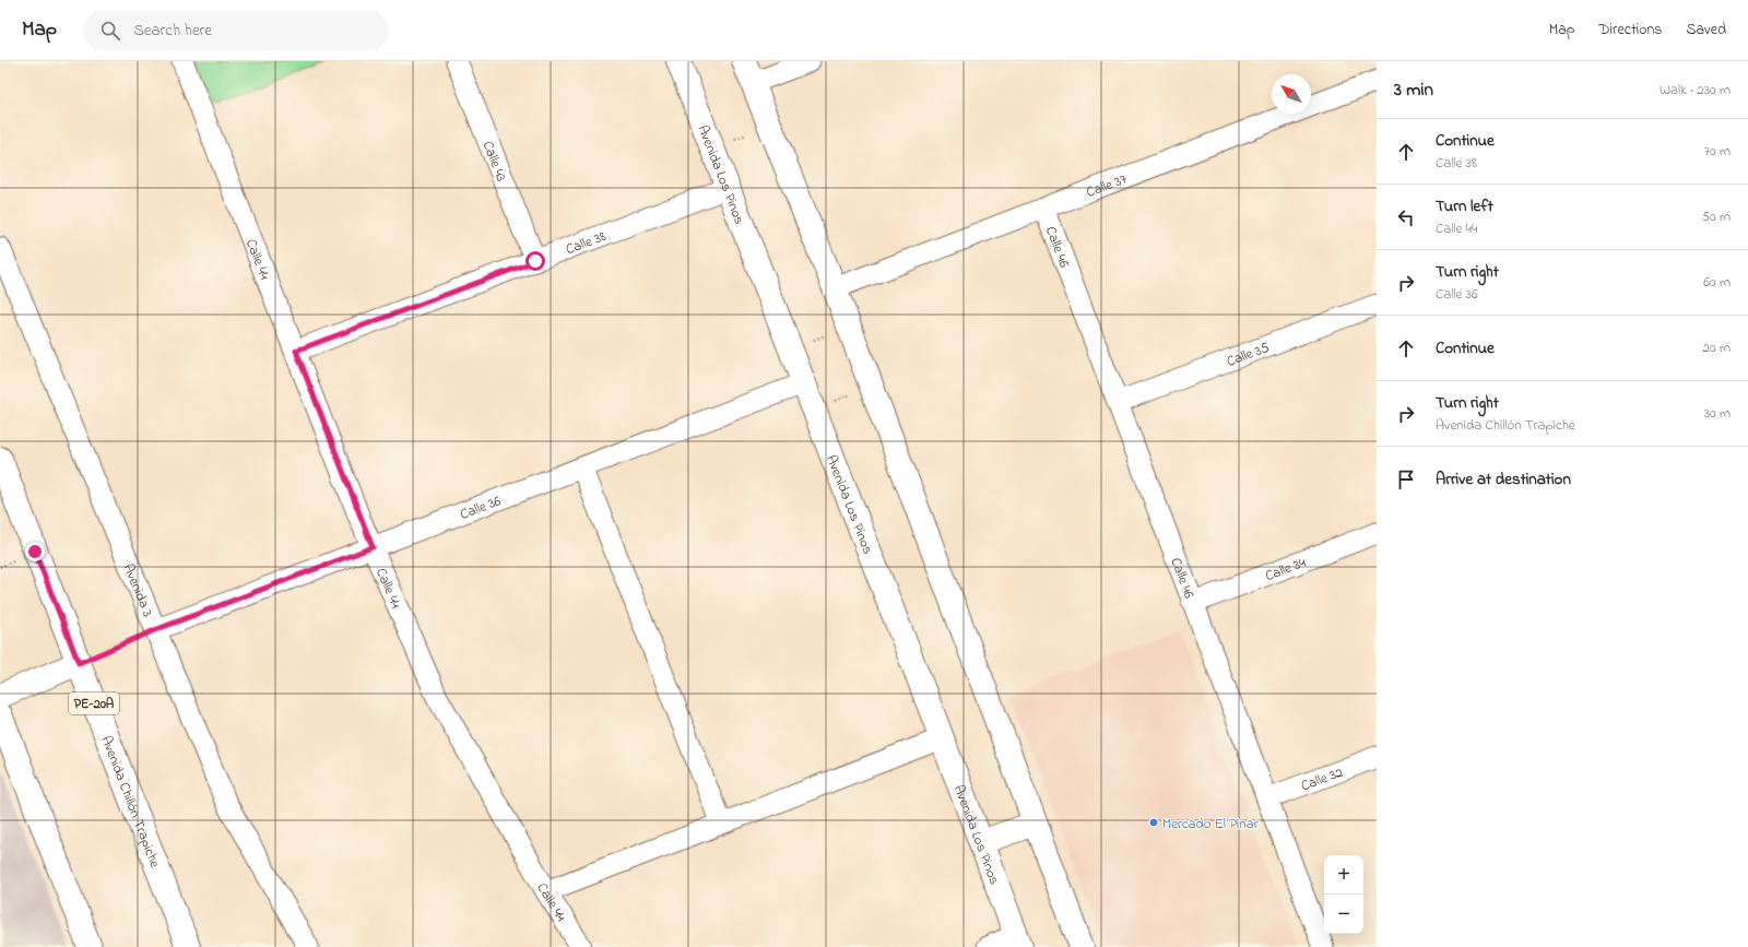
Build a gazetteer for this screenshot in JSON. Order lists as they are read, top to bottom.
{
  "streets": {
    "street": [
      "Calle 43",
      "Avenida Los Pinos",
      "Calle 37",
      "Calle 38",
      "Calle 46",
      "Calle 44",
      "Calle 35",
      "Calle 36",
      "Calle 34",
      "Avenida 3",
      "PE-20A",
      "Calle 32",
      "Avenida Chillón Trapiche"
    ]
  },
  "crossings": [
    ["Calle 43", "Calle 38"],
    ["Avenida Los Pinos", "Calle 38"],
    ["Avenida Los Pinos", "Calle 36"],
    ["Calle 37", "Calle 46"],
    ["Calle 38", "Calle 44"],
    ["Calle 46", "Calle 35"],
    ["Calle 46", "Calle 34"],
    ["Calle 46", "Calle 32"],
    ["Calle 44", "Calle 36"],
    ["Calle 36", "Avenida 3"]
  ],
  "places": ["Mercado El Pinar"],
  "north": "top left",
  "page": {
    "header": "Map",
    "search": "Search here",
    "nav": ["Map", "Directions", "Saved"],
    "heading": ["3 min", "Walk · 230 m"],
    "list": [
      ["Continue", "Calle 38", "70 m"],
      ["Turn left", "Calle 44", "50 m"],
      ["Turn right", "Calle 36", "60 m"],
      ["Continue", "20 m"],
      ["Turn right", "Avenida Chillón Trapiche", "30 m"],
      "Arrive at destination"
    ],
    "map_buttons": ["+", "−"]
  }
}
